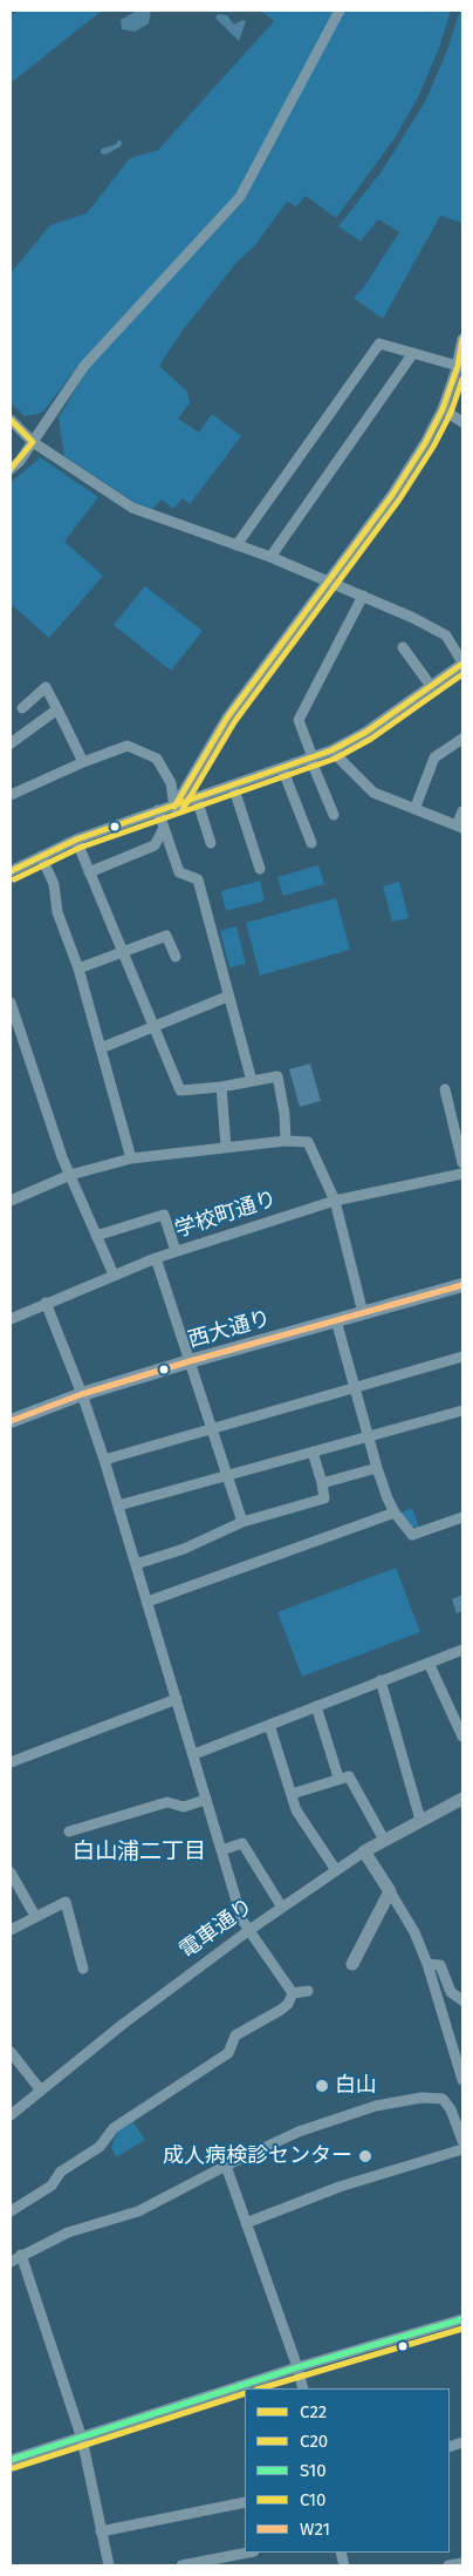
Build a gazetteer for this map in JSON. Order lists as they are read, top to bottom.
{
  "streets": {
    "highway": ["西大通り"],
    "main road": ["電車通り"],
    "street": ["学校町通り"]
  },
  "districts": ["白山浦二丁目"],
  "places": ["白山", "成人病検診センター"],
  "lines": [
    "transit line C22",
    "transit line C20",
    "transit line W21",
    "transit line S10",
    "transit line C10"
  ],
  "legend": [
    "C22",
    "C20",
    "S10",
    "C10",
    "W21"
  ]
}
